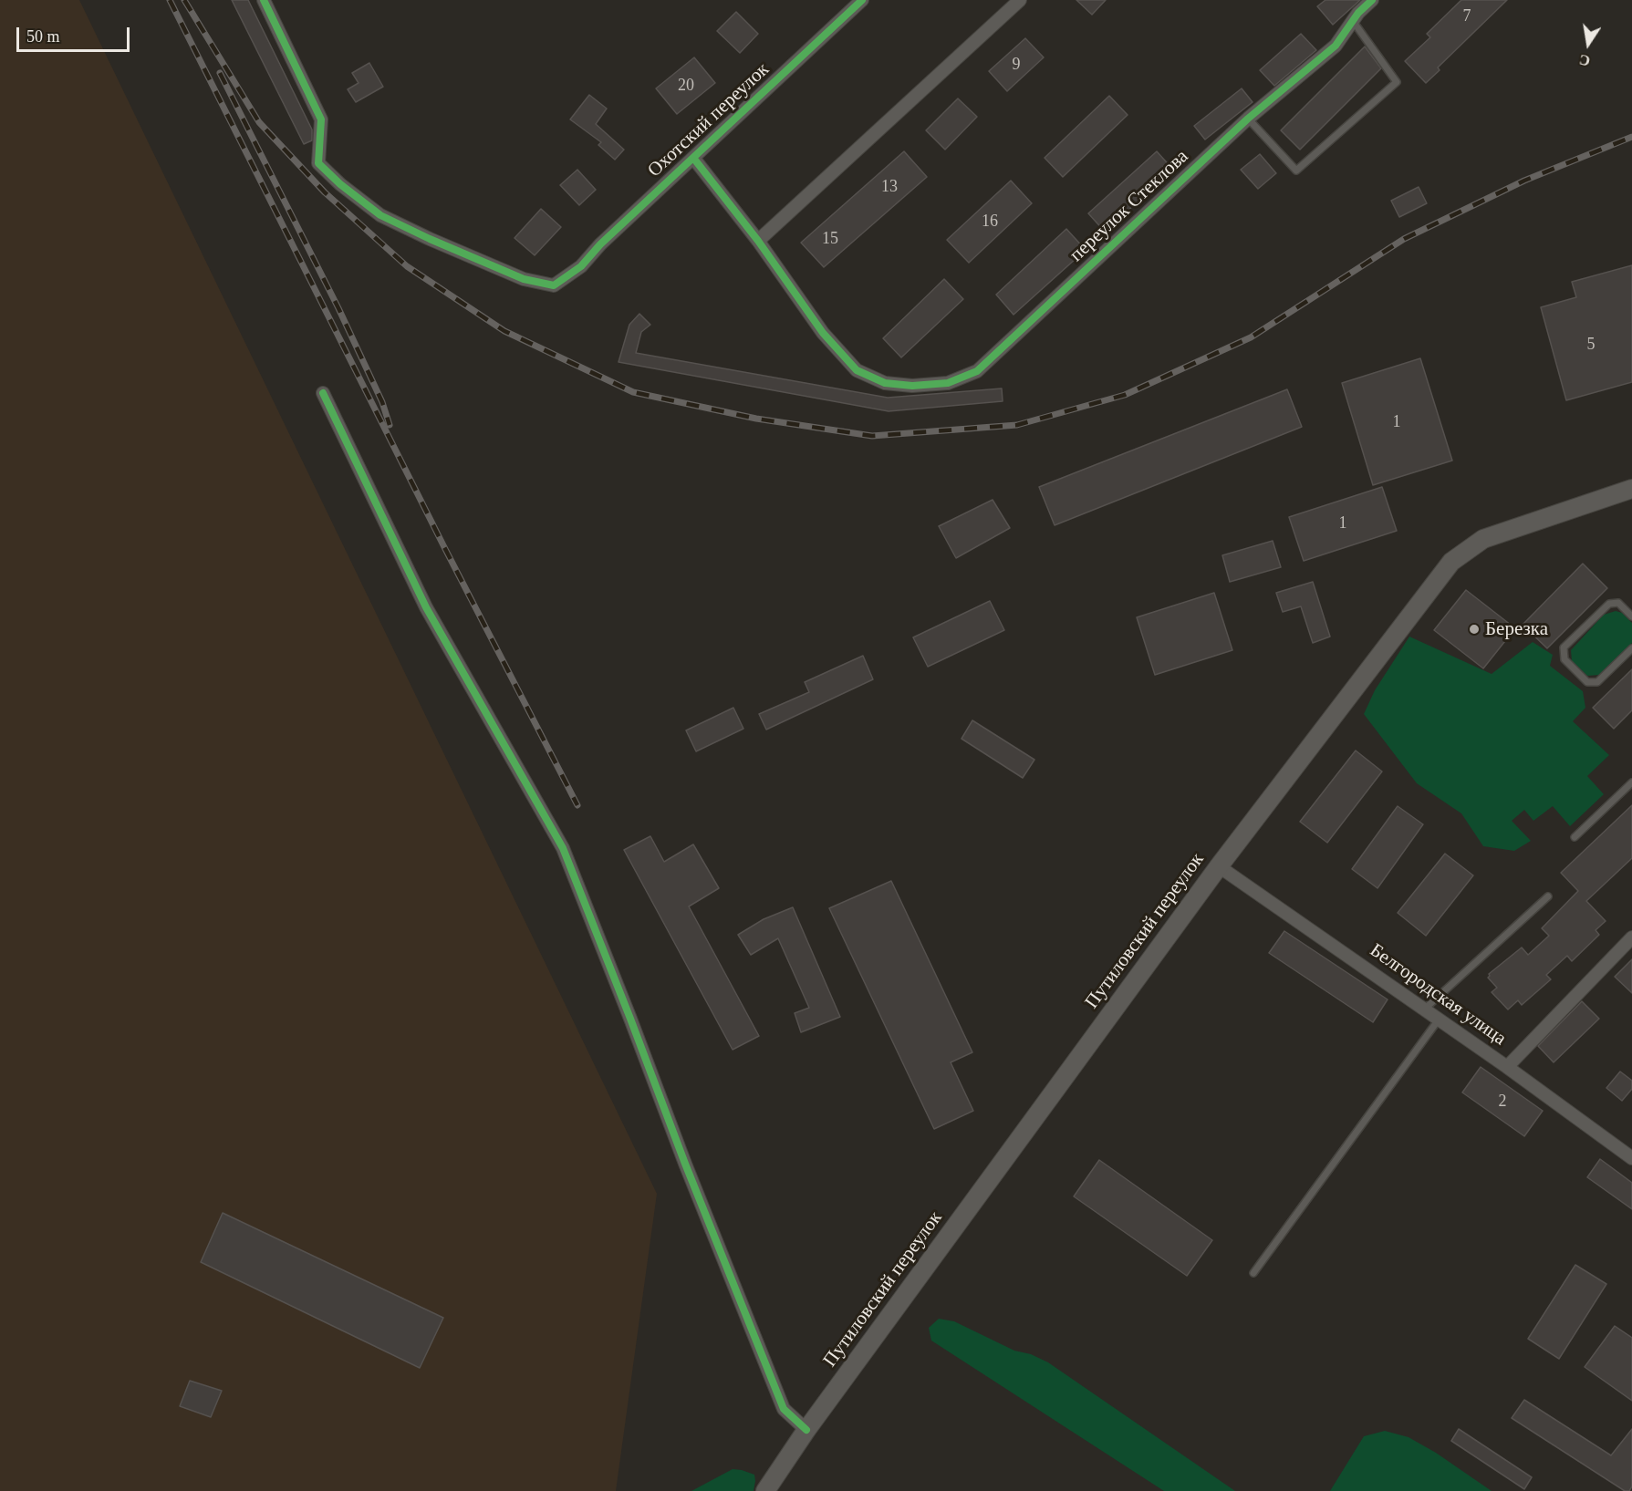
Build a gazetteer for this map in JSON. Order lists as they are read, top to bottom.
{
  "streets": {
    "main road": ["Путиловский переулок"],
    "street": ["Охотский переулок", "переулок Стеклова", "Белгородская улица"]
  },
  "crossings": [
    ["Охотский переулок", "переулок Стеклова"],
    ["Путиловский переулок", "Белгородская улица"]
  ],
  "places": ["Березка"],
  "house_numbers": [
    "7",
    "9",
    "20",
    "13",
    "16",
    "15",
    "5",
    "1",
    "1",
    "2"
  ],
  "scale_bar": "50 m",
  "north": "bottom"
}
